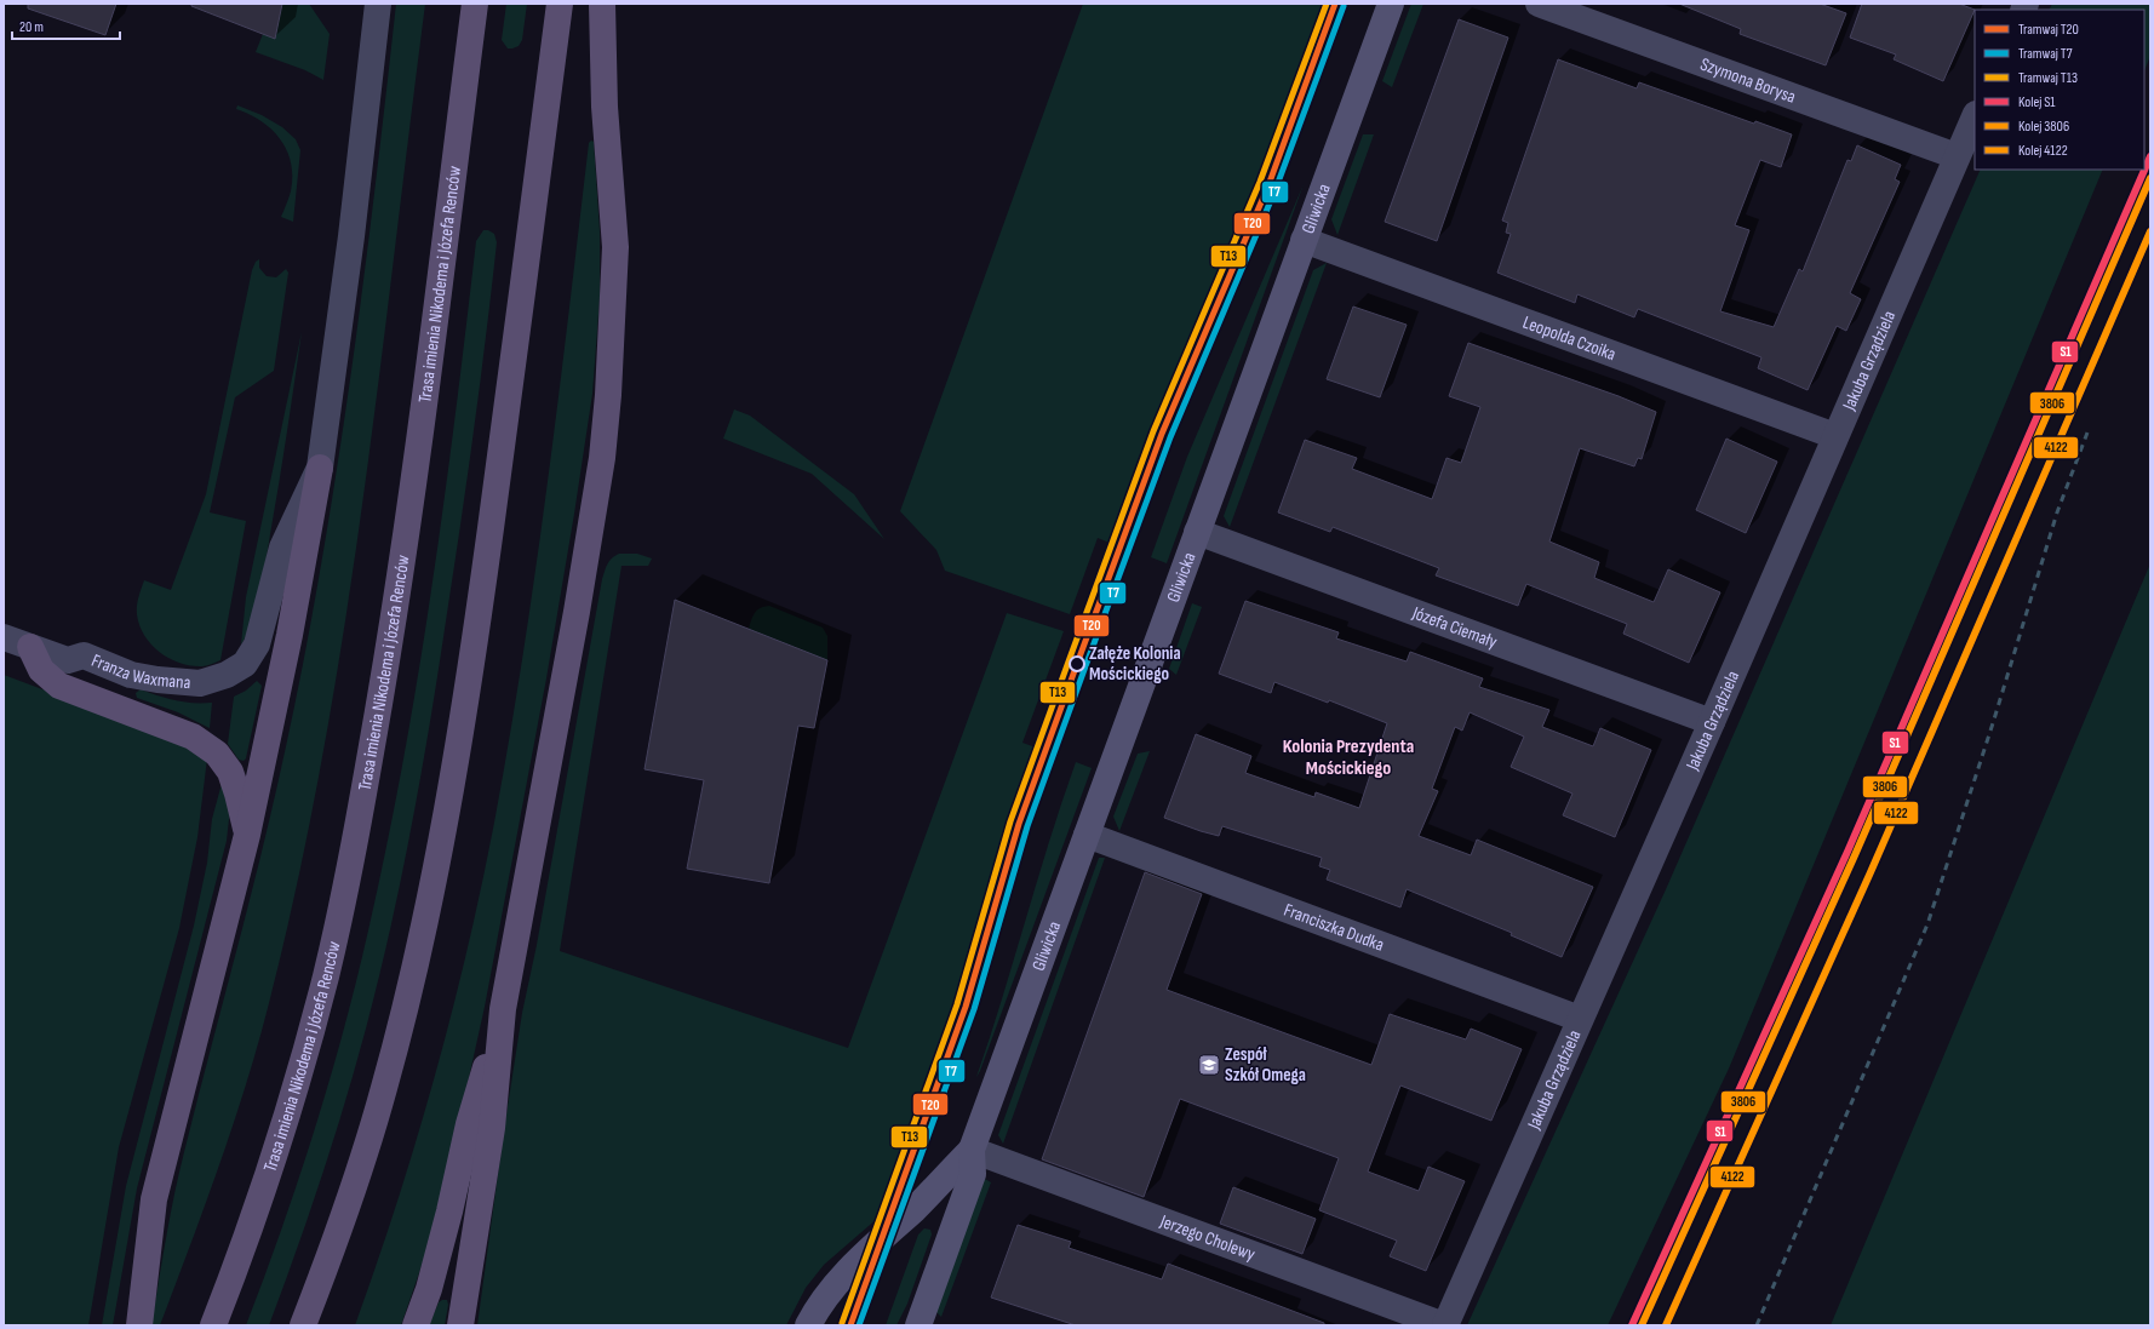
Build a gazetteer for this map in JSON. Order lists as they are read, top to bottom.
{
  "streets": {
    "main road": ["Trasa imienia Nikodema i Józefa Renców"],
    "street": [
      "Szymona Borysa",
      "Gliwicka",
      "Leopolda Czoika",
      "Jakuba Grządziela",
      "Józefa Ciemały",
      "Franza Waxmana",
      "Franciszka Dudka",
      "Jerzego Cholewy"
    ]
  },
  "crossings": [
    ["Szymona Borysa", "Jakuba Grządziela"],
    ["Gliwicka", "Leopolda Czoika"],
    ["Gliwicka", "Józefa Ciemały"],
    ["Gliwicka", "Franciszka Dudka"],
    ["Gliwicka", "Jerzego Cholewy"],
    ["Leopolda Czoika", "Jakuba Grządziela"],
    ["Jakuba Grządziela", "Józefa Ciemały"],
    ["Jakuba Grządziela", "Franciszka Dudka"],
    ["Jakuba Grządziela", "Jerzego Cholewy"]
  ],
  "districts": ["Kolonia Prezydenta Mościckiego"],
  "places": {
    "other": ["Załęże Kolonia Mościckiego"],
    "school or university": ["Zespół Szkół Omega"]
  },
  "lines": [
    "tram line T20",
    "tram line T13",
    "tram line T7",
    "rail line S1",
    "rail line 3806",
    "rail line 4122"
  ],
  "legend": [
    "Tramwaj T20",
    "Tramwaj T7",
    "Tramwaj T13",
    "Kolej S1",
    "Kolej 3806",
    "Kolej 4122"
  ],
  "scale_bar": "20 m"
}
